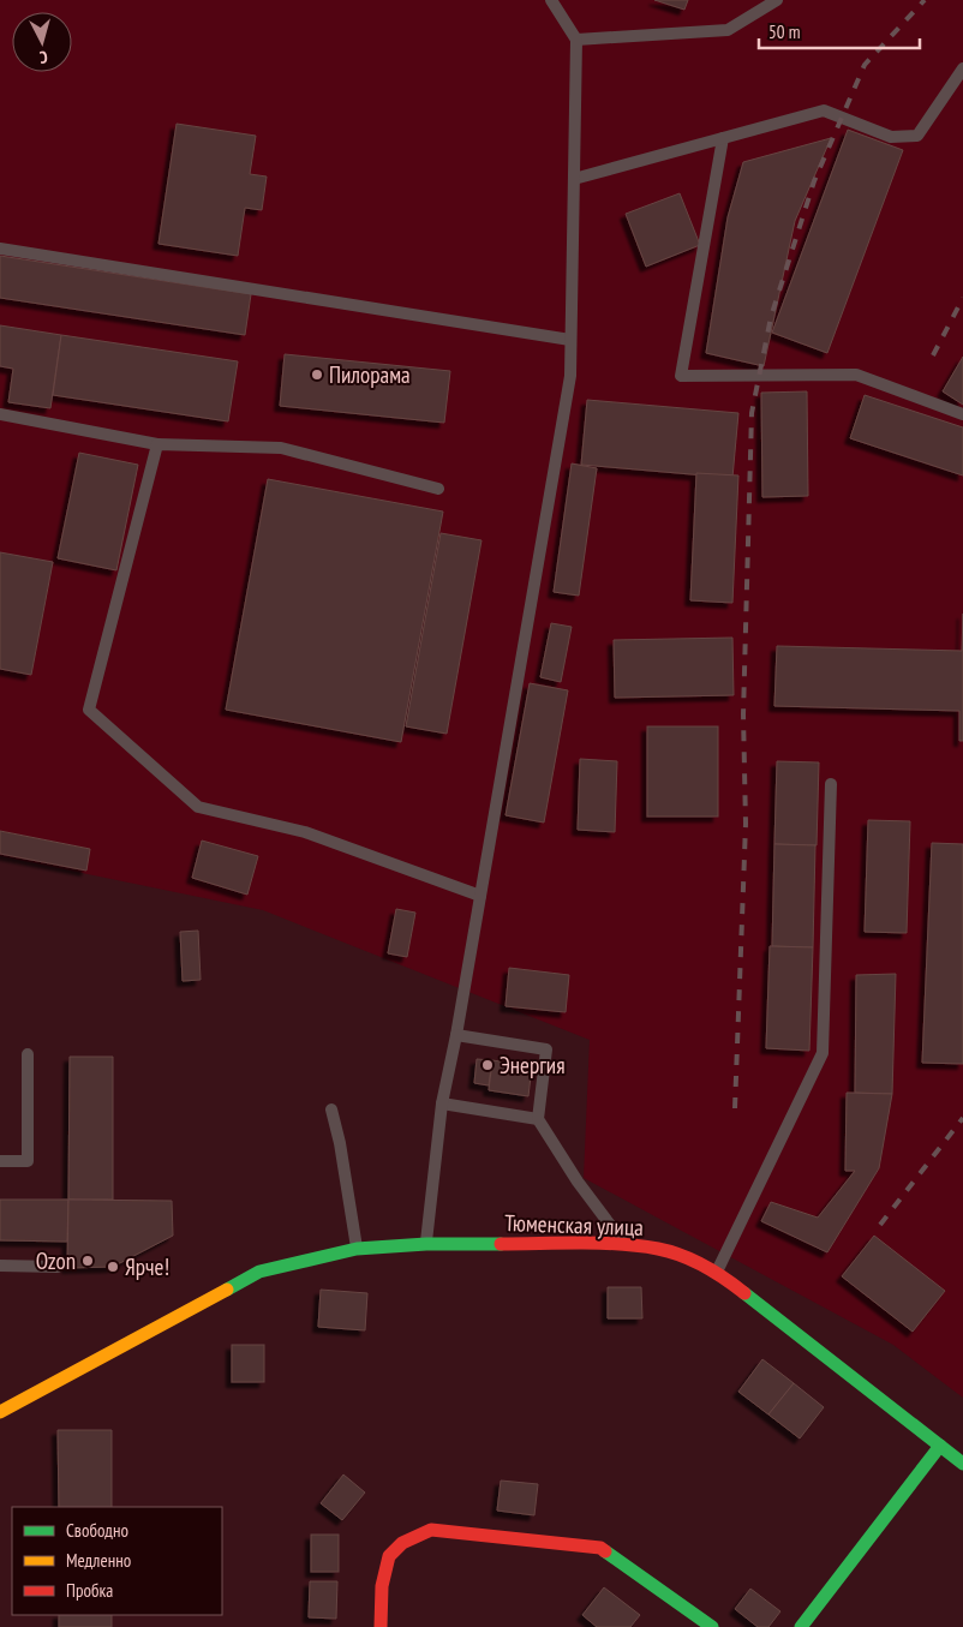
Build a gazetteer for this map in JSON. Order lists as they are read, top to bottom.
{
  "streets": {
    "main road": ["Тюменская улица"]
  },
  "places": [
    "Пилорама",
    "Энергия",
    "Ozon",
    "Ярче!"
  ],
  "legend": ["Свободно", "Медленно", "Пробка"],
  "scale_bar": "50 m",
  "north": "bottom"
}
